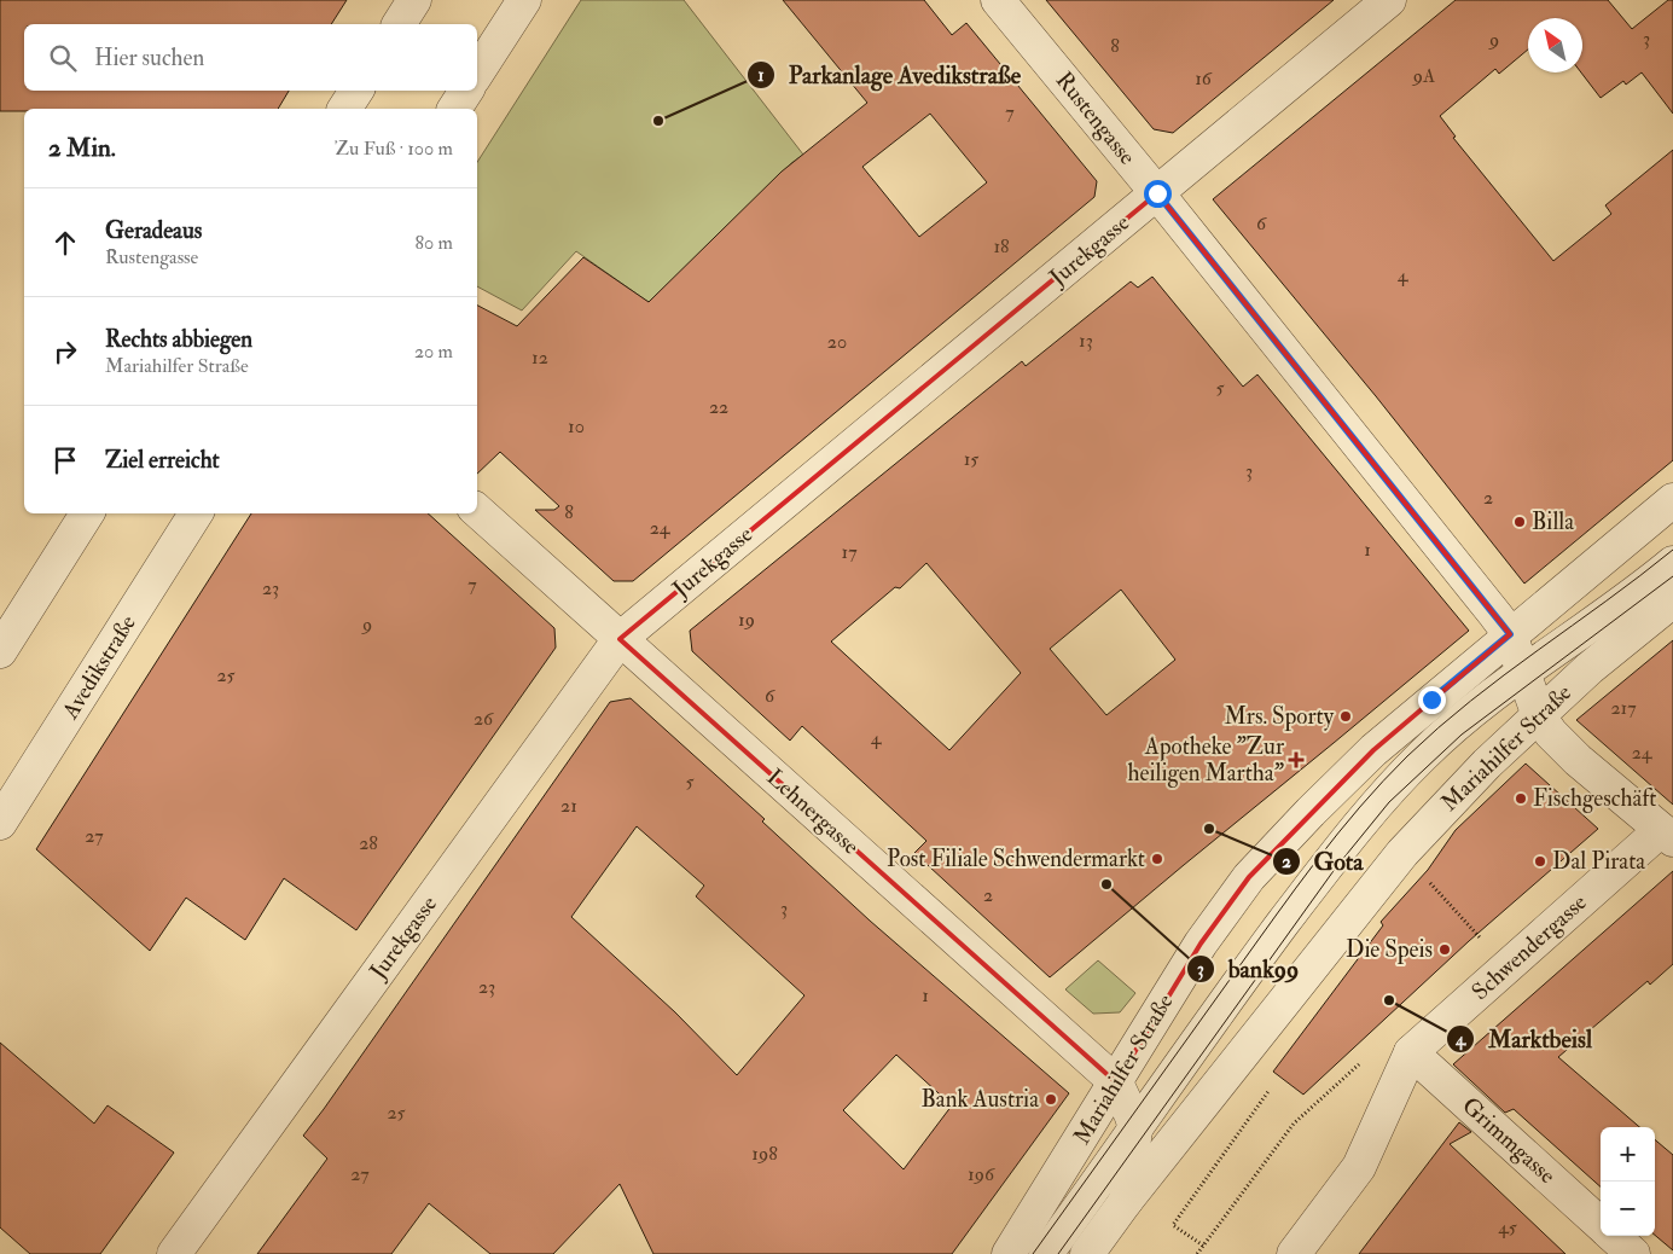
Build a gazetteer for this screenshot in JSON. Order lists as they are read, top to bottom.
{
  "streets": {
    "street": [
      "Rustengasse",
      "Jurekgasse",
      "Avedikstraße",
      "Mariahilfer Straße",
      "Lehnergasse",
      "Schwendergasse",
      "Grimmgasse"
    ]
  },
  "crossings": [
    ["Rustengasse", "Jurekgasse"],
    ["Rustengasse", "Mariahilfer Straße"],
    ["Jurekgasse", "Lehnergasse"],
    ["Mariahilfer Straße", "Lehnergasse"],
    ["Schwendergasse", "Grimmgasse"]
  ],
  "places": {
    "other": [
      "Parkanlage Avedikstraße",
      "Billa",
      "Mrs. Sporty",
      "Fischgeschäft",
      "Gota",
      "Post Filiale Schwendermarkt",
      "Dal Pirata",
      "bank99",
      "Die Speis",
      "Marktbeisl",
      "Bank Austria"
    ],
    "health": ["Apotheke \"Zur heiligen Martha\""]
  },
  "house_numbers": [
    "3",
    "9",
    "8",
    "9A",
    "16",
    "7",
    "6",
    "18",
    "4",
    "13",
    "20",
    "12",
    "5",
    "22",
    "10",
    "15",
    "3",
    "2",
    "8",
    "24",
    "1",
    "17",
    "7",
    "23",
    "19",
    "9",
    "25",
    "6",
    "217",
    "26",
    "4",
    "24",
    "5",
    "21",
    "27",
    "28",
    "2",
    "3",
    "23",
    "1",
    "25",
    "198",
    "27",
    "196",
    "45"
  ],
  "north": "top left",
  "page": {
    "search": "Hier suchen",
    "heading": ["2 Min.", "Zu Fuß · 100 m"],
    "list": [
      ["Geradeaus", "Rustengasse", "80 m"],
      ["Rechts abbiegen", "Mariahilfer Straße", "20 m"],
      "Ziel erreicht"
    ],
    "map_buttons": ["+", "−"]
  }
}
